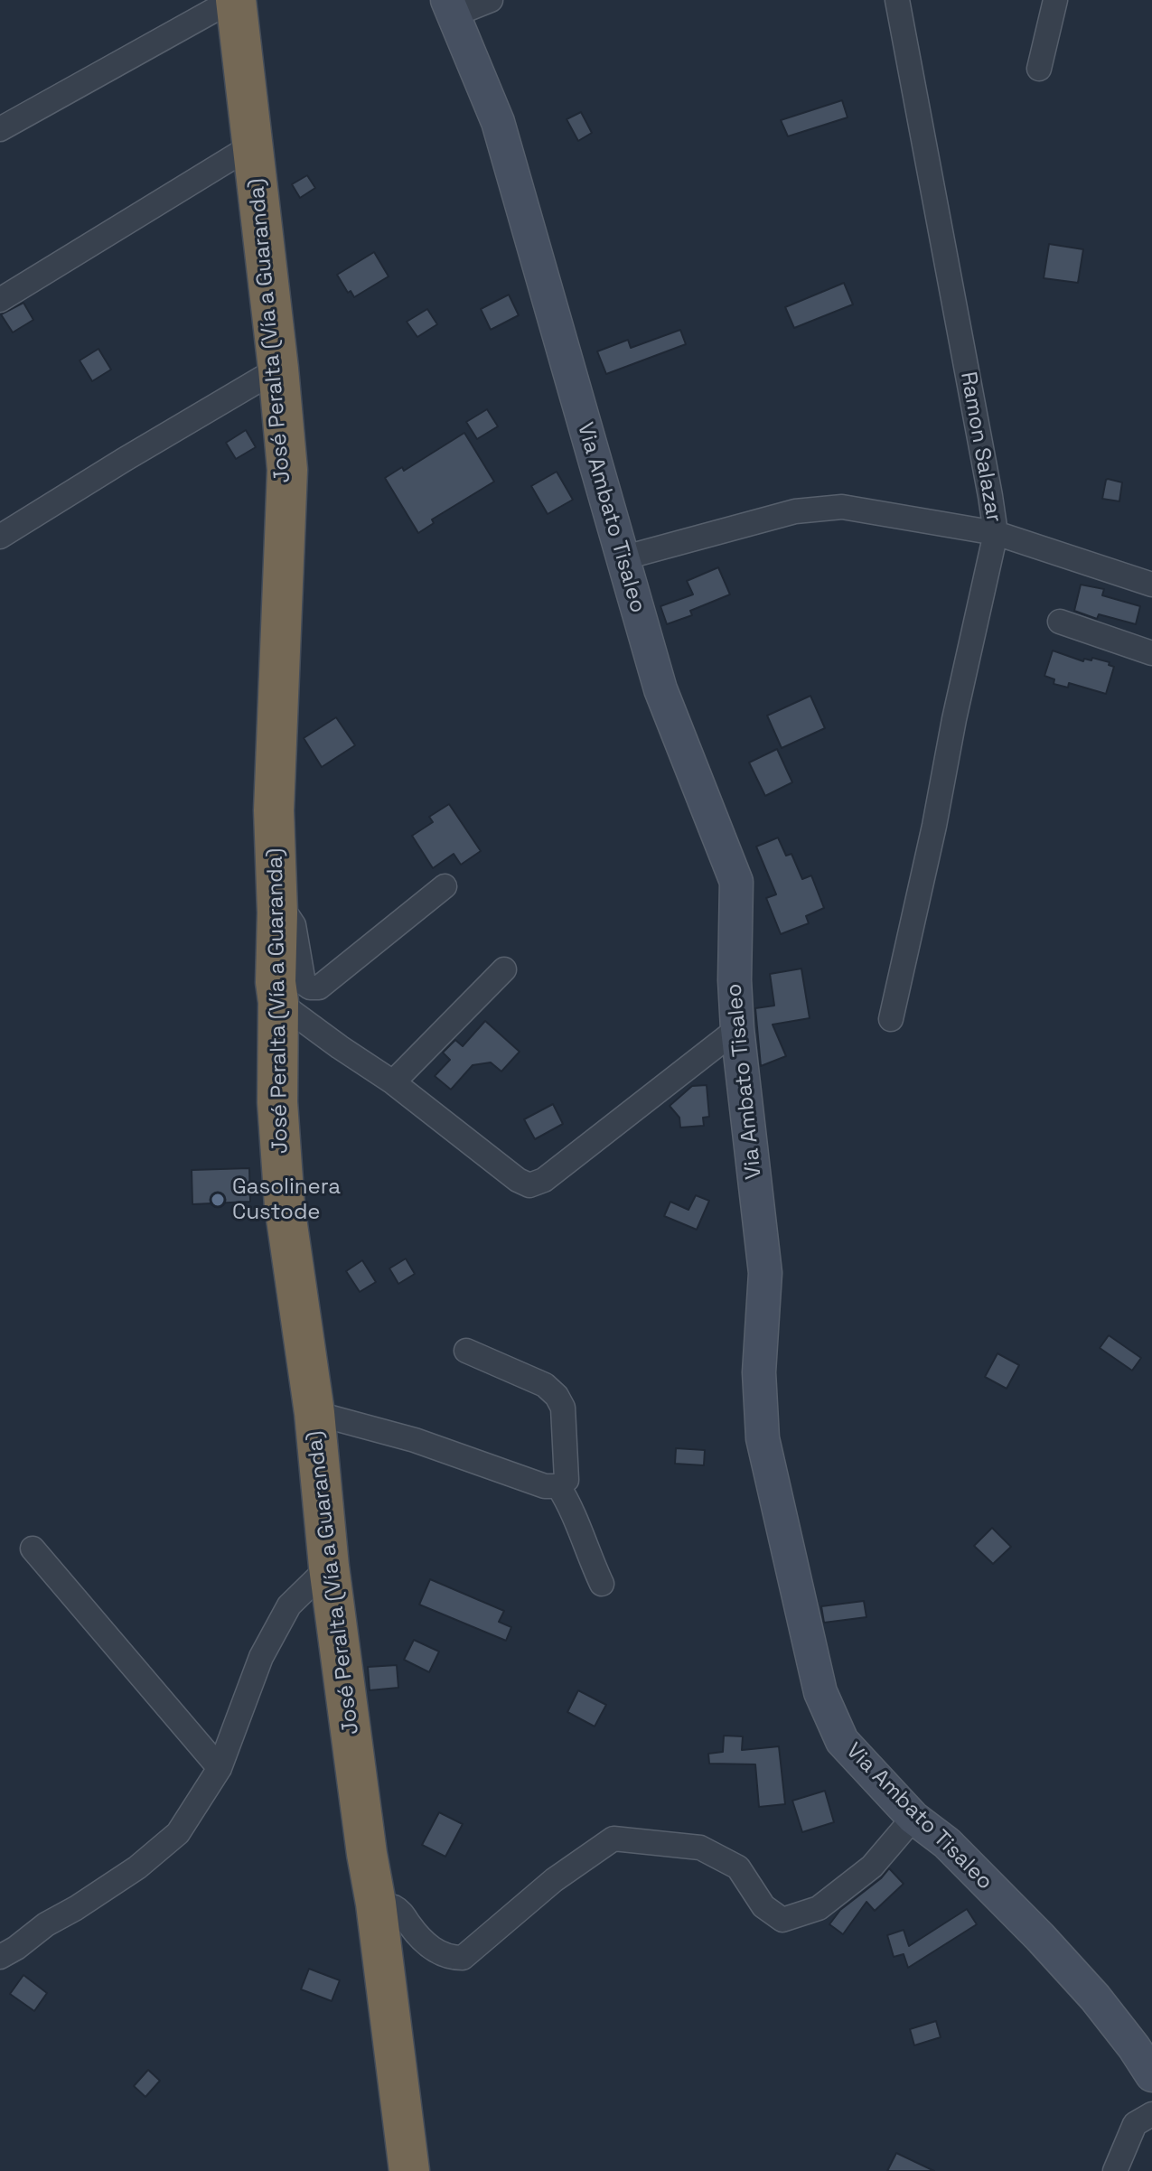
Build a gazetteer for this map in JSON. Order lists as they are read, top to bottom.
{
  "streets": {
    "highway": ["José Peralta (Vía a Guaranda)"],
    "main road": ["Via Ambato Tisaleo"],
    "street": ["Ramon Salazar"]
  },
  "places": ["Gasolinera Custode"]
}
